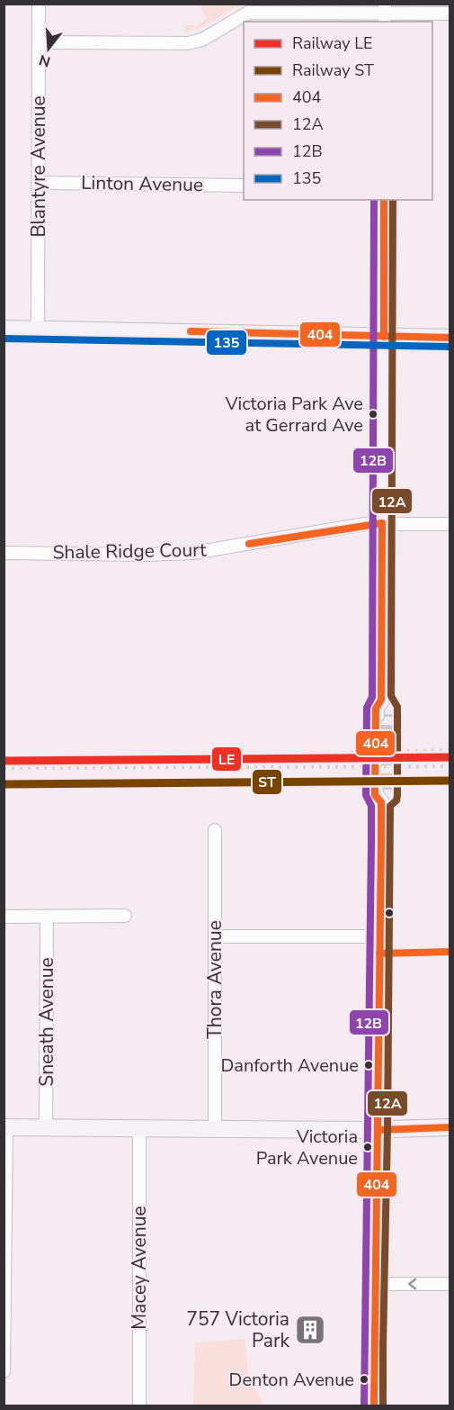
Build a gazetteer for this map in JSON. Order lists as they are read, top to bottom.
{
  "streets": {
    "street": [
      "Blantyre Avenue",
      "Linton Avenue",
      "Shale Ridge Court",
      "Thora Avenue",
      "Sneath Avenue",
      "Macey Avenue"
    ]
  },
  "crossings": [
    ["Blantyre Avenue", "Linton Avenue"]
  ],
  "places": {
    "other": [
      "Victoria Park Ave at Gerrard Ave",
      "Danforth Avenue",
      "Victoria Park Avenue",
      "Denton Avenue"
    ],
    "building": ["757 Victoria Park"]
  },
  "lines": [
    "transit line 404",
    "transit line 12A",
    "transit line 12B",
    "transit line 135",
    "rail line LE",
    "rail line ST"
  ],
  "legend": [
    "Railway LE",
    "Railway ST",
    "404",
    "12A",
    "12B",
    "135"
  ],
  "north": "bottom"
}
